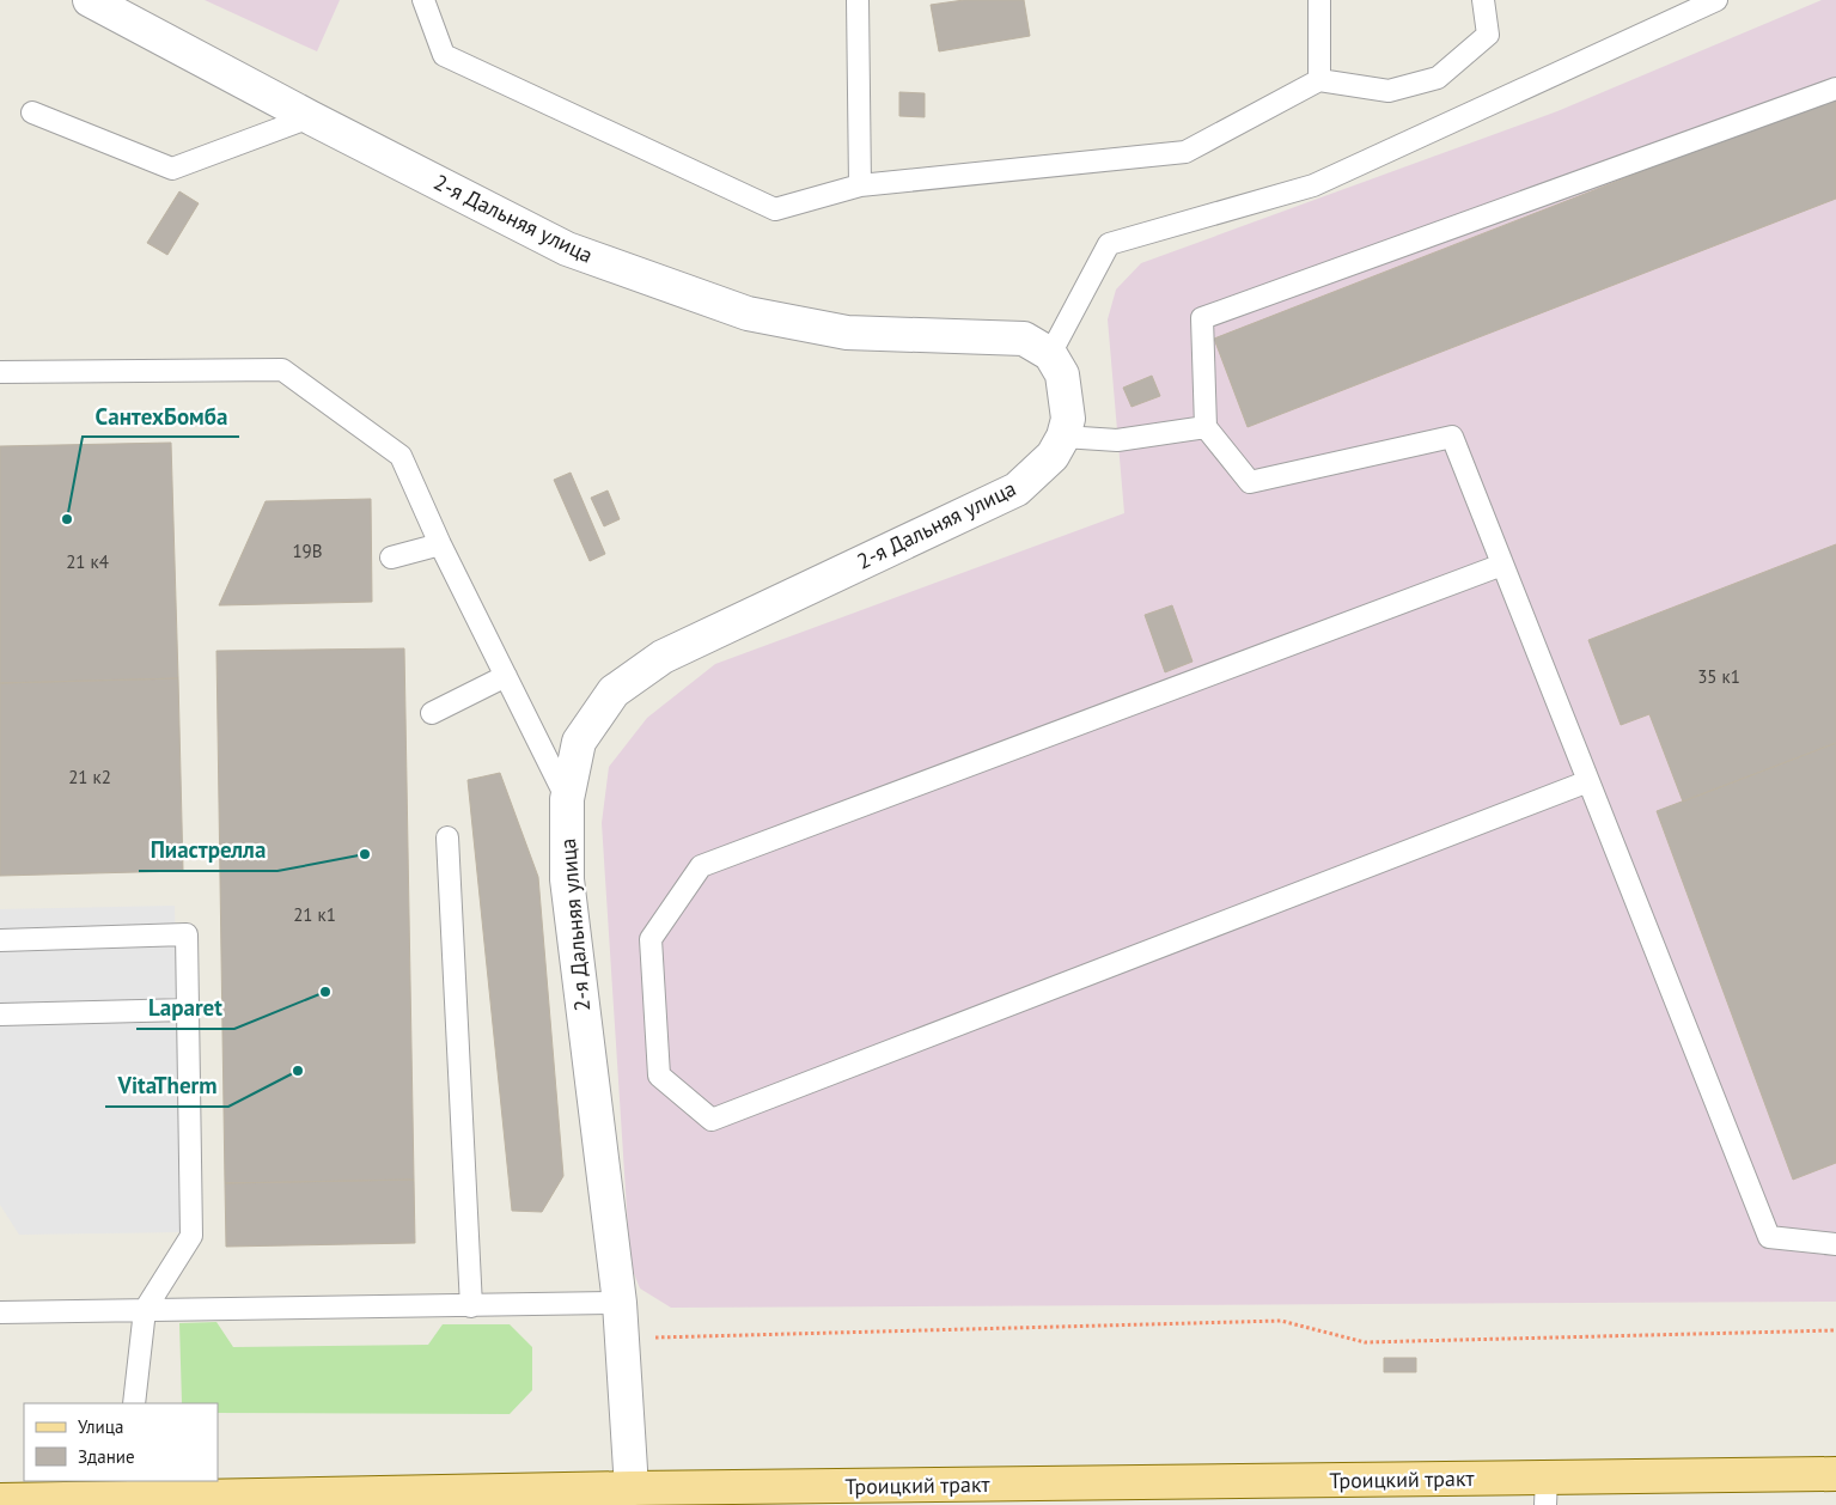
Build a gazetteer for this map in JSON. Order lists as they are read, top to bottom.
{
  "streets": {
    "main road": ["Троицкий тракт"],
    "street": ["2-я Дальняя улица"]
  },
  "crossings": [
    ["2-я Дальняя улица", "Троицкий тракт"]
  ],
  "places": [
    "СантехБомба",
    "Пиастрелла",
    "Laparet",
    "VitaTherm"
  ],
  "house_numbers": [
    "19В",
    "21 к4",
    "35 к1",
    "21 к2",
    "21 к1"
  ],
  "legend": ["Улица", "Здание"]
}
